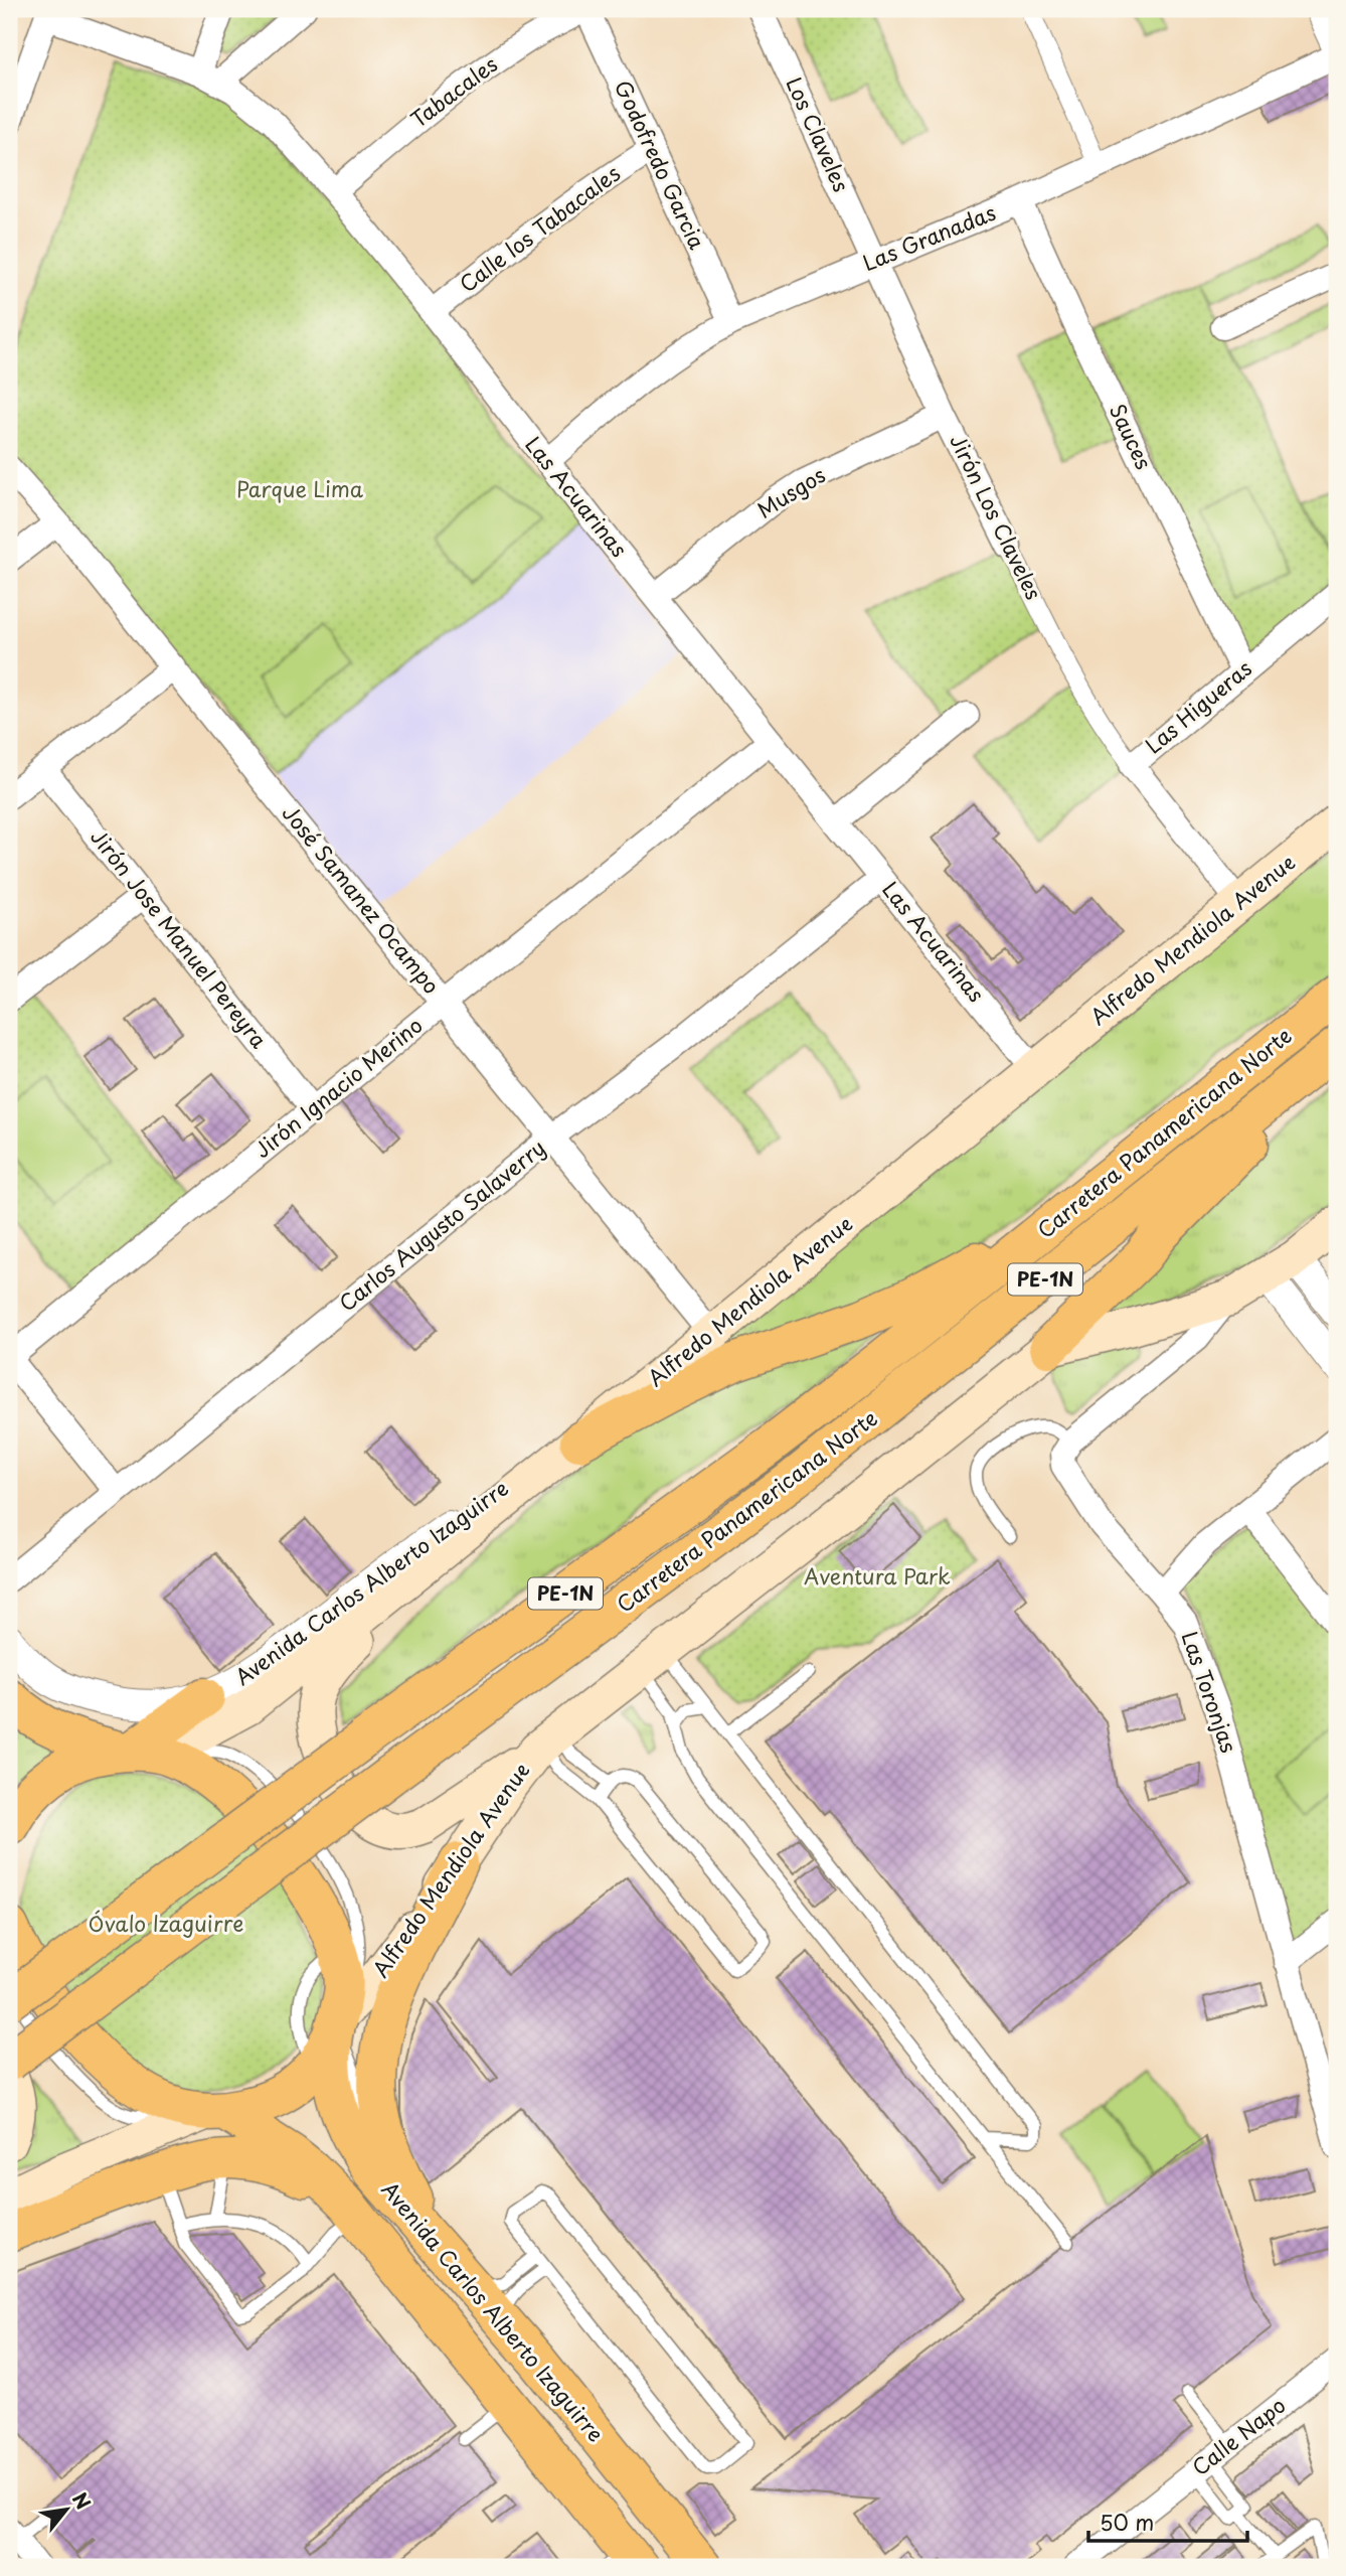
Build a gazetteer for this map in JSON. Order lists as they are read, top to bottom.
{
  "streets": {
    "main road": [
      "Alfredo Mendiola Avenue",
      "Carretera Panamericana Norte",
      "PE-1N",
      "Avenida Carlos Alberto Izaguirre"
    ],
    "street": [
      "Tabacales",
      "Los Claveles",
      "Godofredo Garcia",
      "Calle los Tabacales",
      "Las Granadas",
      "Sauces",
      "Musgos",
      "Las Acuarinas",
      "Jirón Los Claveles",
      "Las Higueras",
      "José Samanez Ocampo",
      "Jirón Jose Manuel Pereyra",
      "Jirón Ignacio Merino",
      "Carlos Augusto Salaverry",
      "Las Toronjas",
      "Calle Napo"
    ]
  },
  "crossings": [
    ["Tabacales", "Godofredo Garcia"],
    ["Tabacales", "Las Acuarinas"],
    ["Los Claveles", "Las Granadas"],
    ["Los Claveles", "Jirón Los Claveles"],
    ["Godofredo Garcia", "Calle los Tabacales"],
    ["Godofredo Garcia", "Las Granadas"],
    ["Calle los Tabacales", "Las Acuarinas"],
    ["Las Granadas", "Sauces"],
    ["Las Granadas", "Las Acuarinas"],
    ["Las Granadas", "Jirón Los Claveles"],
    ["Sauces", "Las Higueras"],
    ["Musgos", "Las Acuarinas"],
    ["Musgos", "Jirón Los Claveles"],
    ["Las Acuarinas", "Alfredo Mendiola Avenue"],
    ["Las Acuarinas", "Jirón Ignacio Merino"],
    ["Las Acuarinas", "Carlos Augusto Salaverry"],
    ["Jirón Los Claveles", "Las Higueras"],
    ["Las Higueras", "Alfredo Mendiola Avenue"],
    ["José Samanez Ocampo", "Alfredo Mendiola Avenue"],
    ["José Samanez Ocampo", "Jirón Ignacio Merino"],
    ["José Samanez Ocampo", "Carlos Augusto Salaverry"],
    ["Jirón Jose Manuel Pereyra", "Jirón Ignacio Merino"],
    ["Alfredo Mendiola Avenue", "Avenida Carlos Alberto Izaguirre"]
  ],
  "parks": ["Parque Lima", "Aventura Park", "Óvalo Izaguirre"],
  "scale_bar": "50 m",
  "north": "top right"
}
